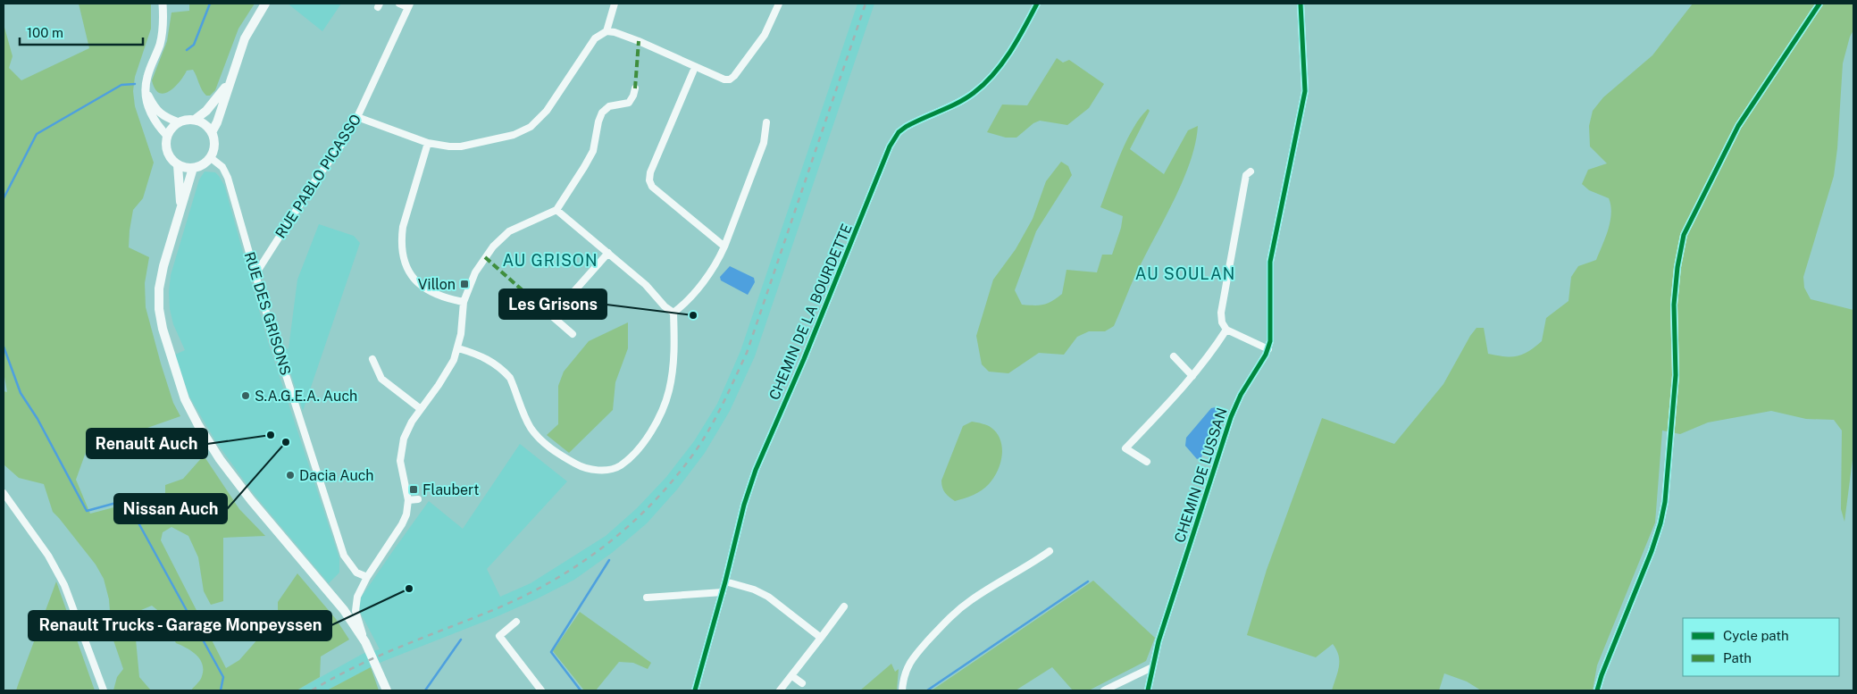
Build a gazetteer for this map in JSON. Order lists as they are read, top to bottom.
{
  "streets": {
    "street": [
      "RUE PABLO PICASSO",
      "CHEMIN DE LA BOURDETTE",
      "RUE DES GRISONS",
      "CHEMIN DE LUSSAN"
    ]
  },
  "crossings": [
    ["RUE PABLO PICASSO", "RUE DES GRISONS"]
  ],
  "districts": ["AU GRISON", "AU SOULAN"],
  "places": {
    "transit": ["Villon", "Flaubert"],
    "other": [
      "Les Grisons",
      "S.A.G.E.A. Auch",
      "Renault Auch",
      "Nissan Auch",
      "Dacia Auch",
      "Renault Trucks - Garage Monpeyssen"
    ]
  },
  "legend": ["Cycle path", "Path"],
  "scale_bar": "100 m"
}
